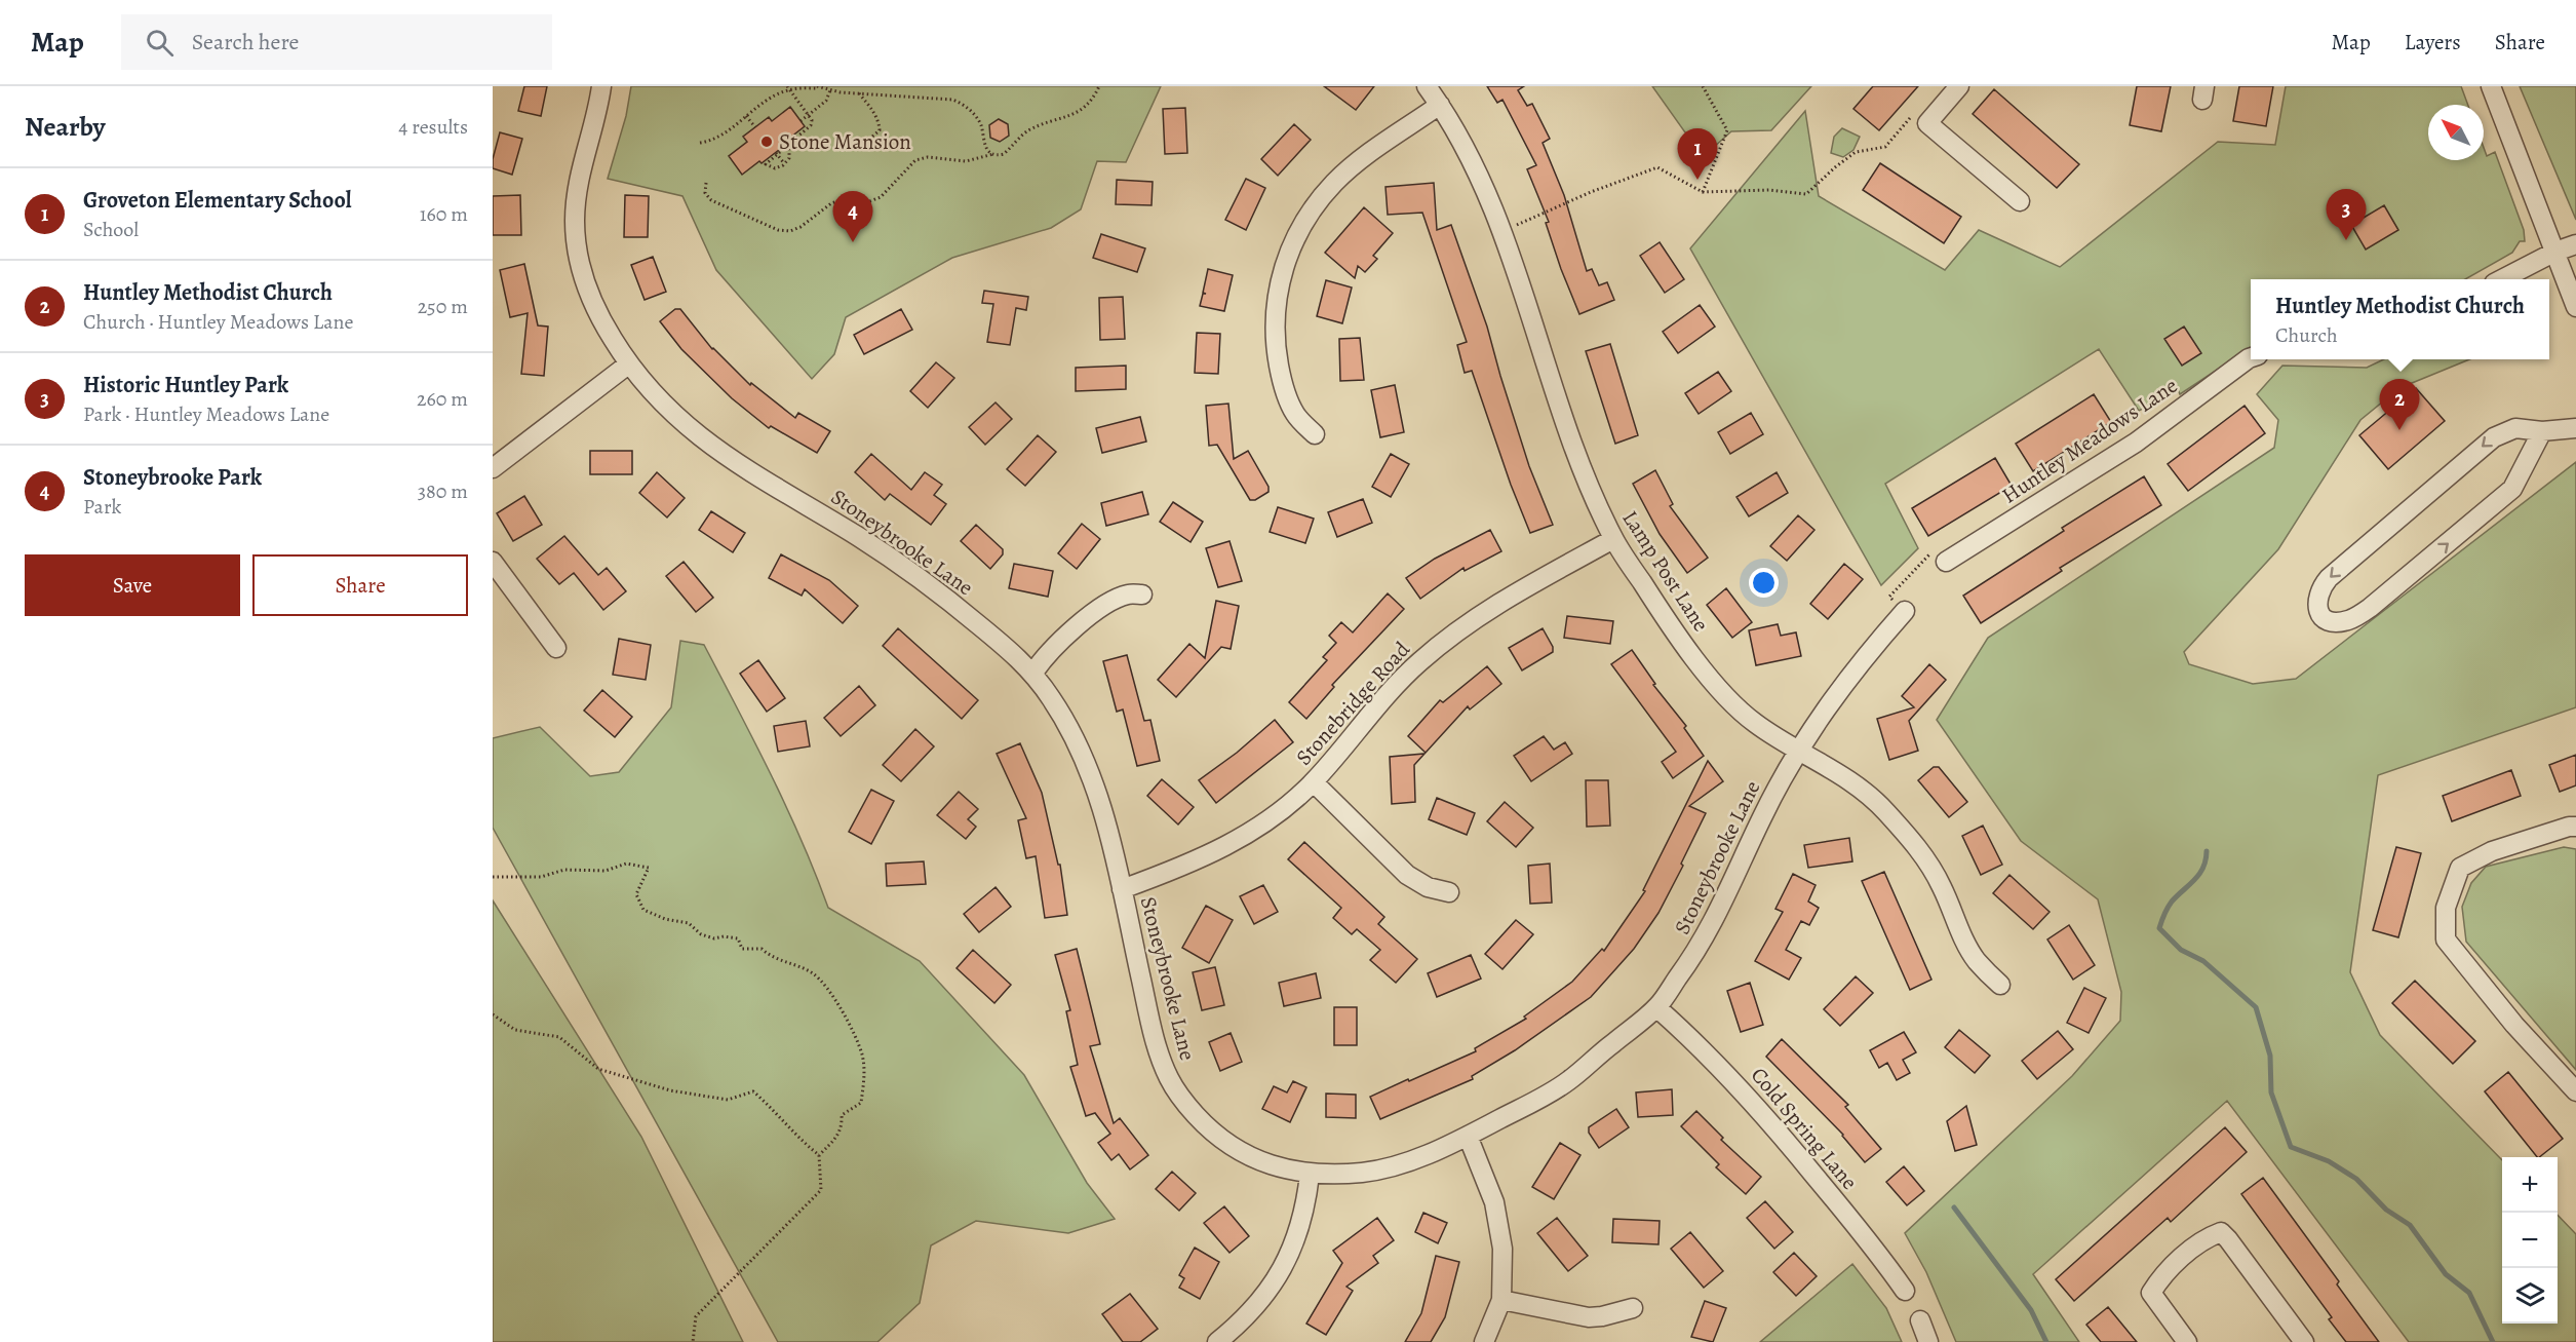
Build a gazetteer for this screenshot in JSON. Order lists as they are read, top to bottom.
{
  "streets": {
    "street": [
      "Huntley Meadows Lane",
      "Stoneybrooke Lane",
      "Lamp Post Lane",
      "Stonebridge Road",
      "Cold Spring Lane"
    ]
  },
  "crossings": [
    ["Stoneybrooke Lane", "Lamp Post Lane"],
    ["Stoneybrooke Lane", "Stonebridge Road"],
    ["Stoneybrooke Lane", "Cold Spring Lane"],
    ["Lamp Post Lane", "Stonebridge Road"]
  ],
  "places": ["Stone Mansion"],
  "north": "top left",
  "page": {
    "header": "Map",
    "search": "Search here",
    "nav": ["Map", "Layers", "Share"],
    "heading": ["Nearby", "4 results"],
    "pins": [
      "1",
      "3",
      "4",
      "2"
    ],
    "list": [
      {
        "mark": "1",
        "name": "Groveton Elementary School",
        "note": "School",
        "value": "160 m"
      },
      {
        "mark": "2",
        "name": "Huntley Methodist Church",
        "note": "Church · Huntley Meadows Lane",
        "value": "250 m"
      },
      {
        "mark": "3",
        "name": "Historic Huntley Park",
        "note": "Park · Huntley Meadows Lane",
        "value": "260 m"
      },
      {
        "mark": "4",
        "name": "Stoneybrooke Park",
        "note": "Park",
        "value": "380 m"
      }
    ],
    "popup": ["Huntley Methodist Church", "Church"],
    "buttons": ["Save", "Share"],
    "map_buttons": ["+", "−"]
  }
}
